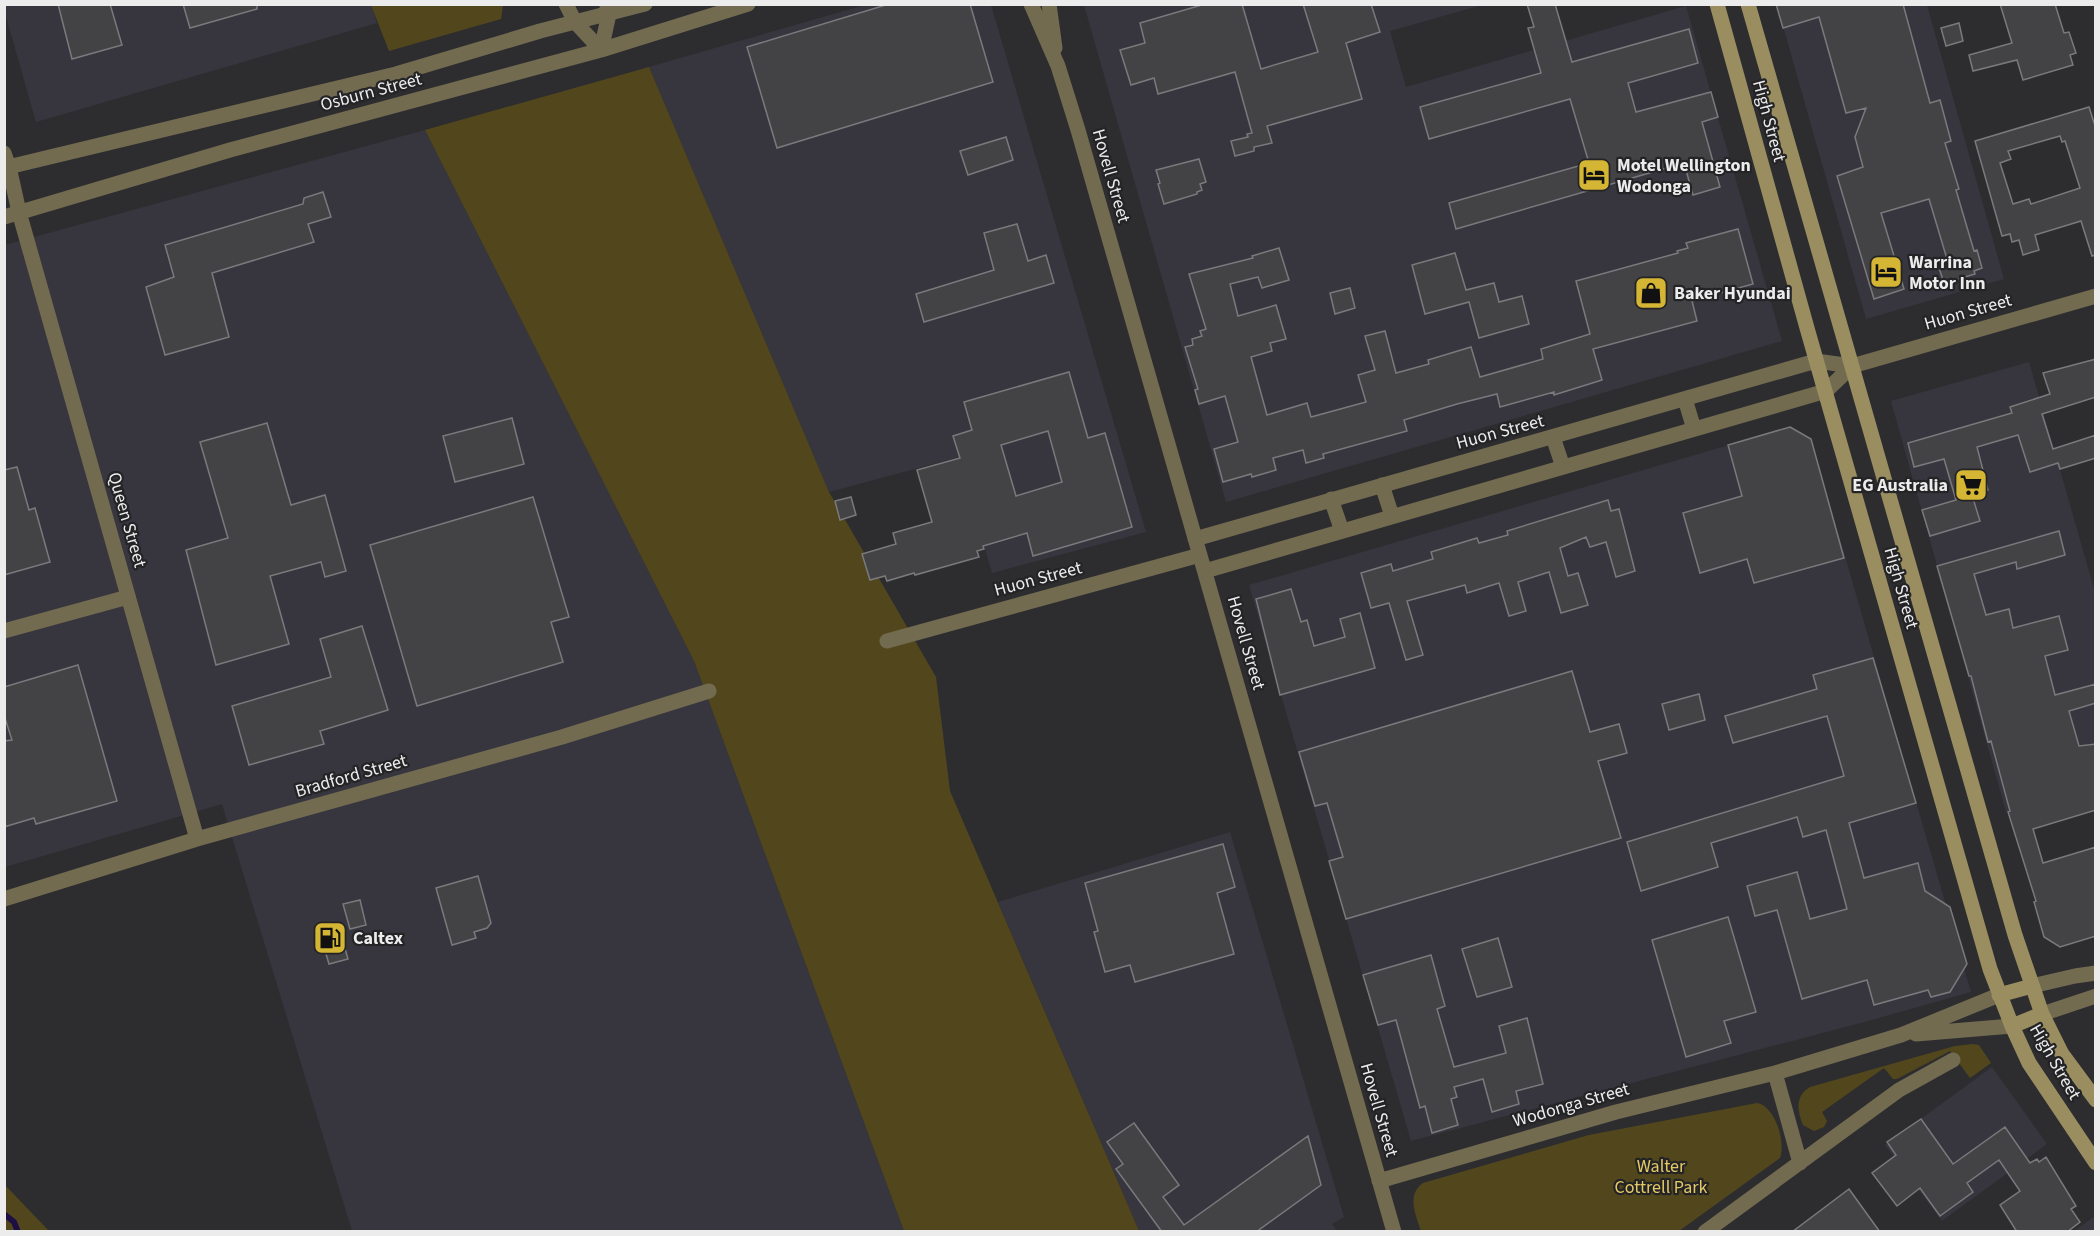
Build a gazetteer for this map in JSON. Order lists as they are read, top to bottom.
{
  "streets": {
    "main road": ["High Street"],
    "street": [
      "Osburn Street",
      "Hovell Street",
      "Huon Street",
      "Queen Street",
      "Bradford Street",
      "Wodonga Street"
    ]
  },
  "crossings": [
    ["Osburn Street", "Queen Street"],
    ["High Street", "Huon Street"],
    ["High Street", "Wodonga Street"],
    ["Hovell Street", "Huon Street"],
    ["Hovell Street", "Wodonga Street"],
    ["Queen Street", "Bradford Street"]
  ],
  "parks": ["Walter Cottrell Park"],
  "places": {
    "hotel": ["Motel Wellington Wodonga", "Warrina Motor Inn"],
    "shop": ["Baker Hyundai"],
    "supermarket": ["EG Australia"],
    "fuel station": ["Caltex"]
  }
}
